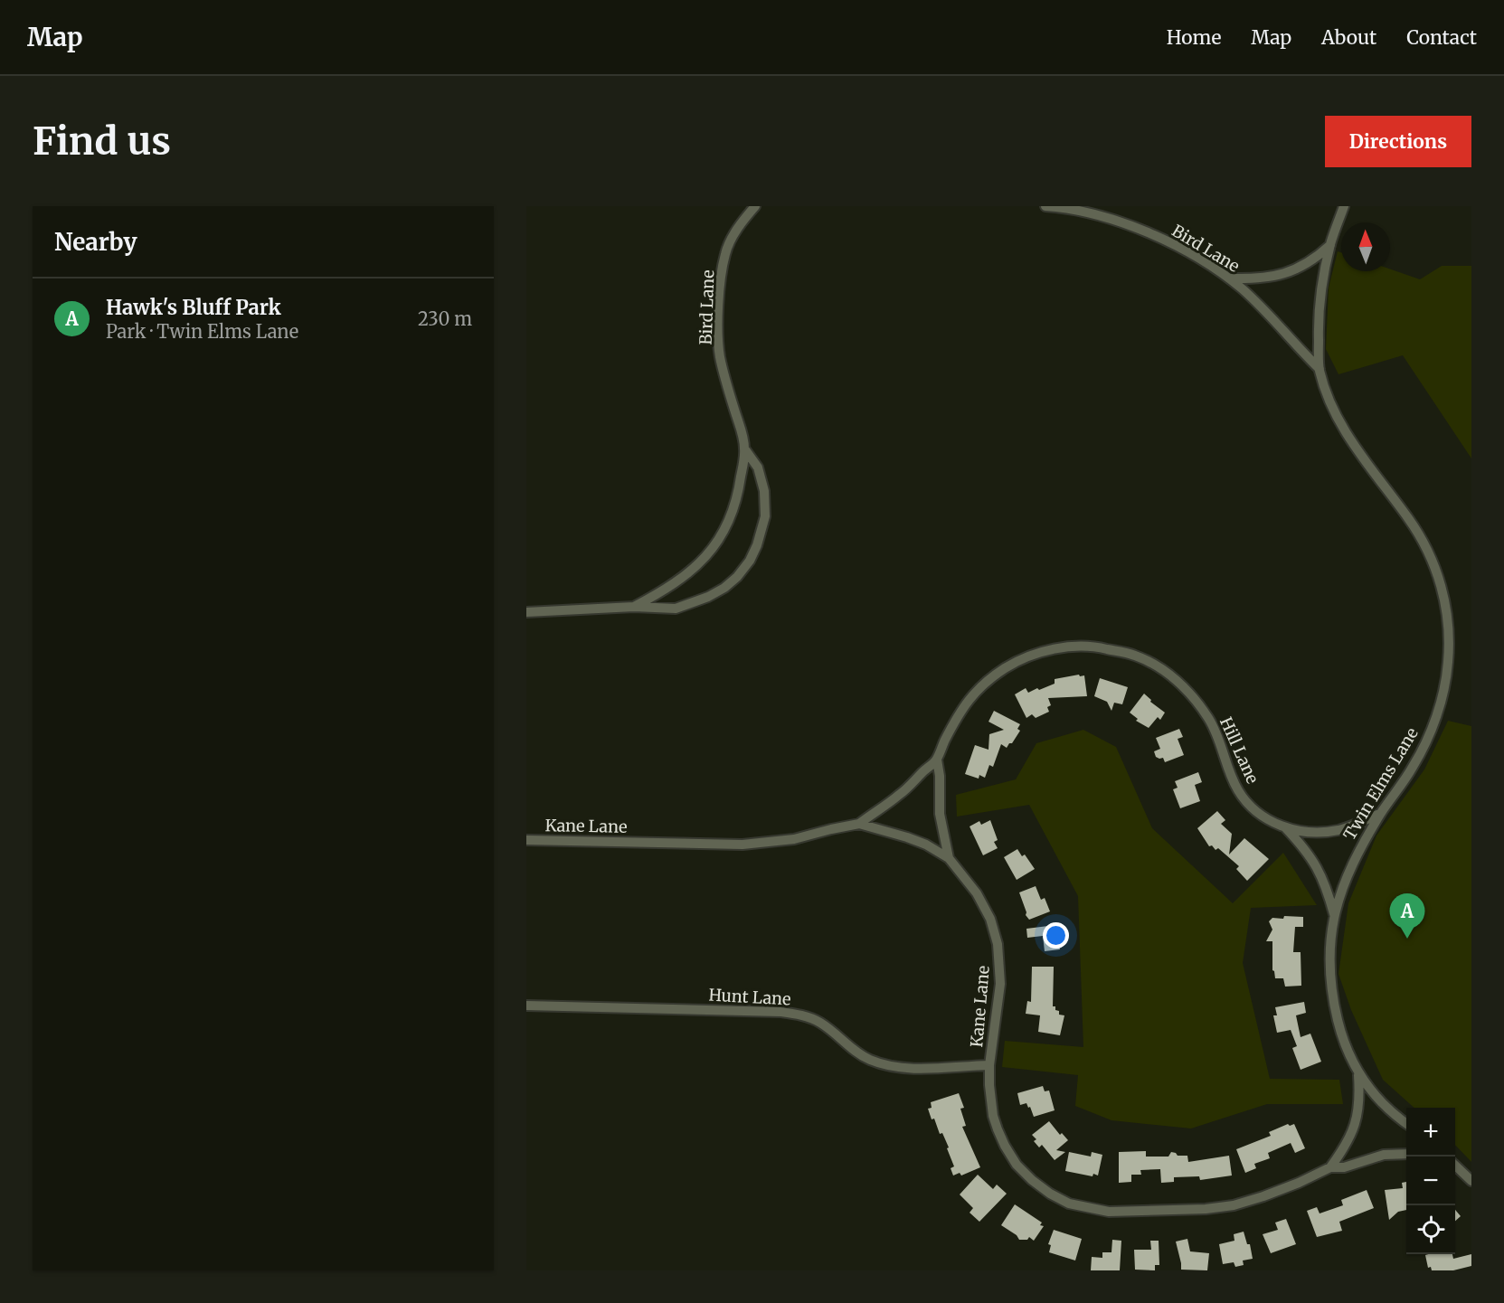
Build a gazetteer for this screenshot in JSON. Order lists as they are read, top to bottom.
{
  "streets": {
    "street": [
      "Bird Lane",
      "Hill Lane",
      "Twin Elms Lane",
      "Kane Lane",
      "Hunt Lane"
    ]
  },
  "crossings": [
    ["Bird Lane", "Twin Elms Lane"],
    ["Kane Lane", "Hunt Lane"]
  ],
  "north": "top",
  "page": {
    "header": "Map",
    "nav": [
      "Home",
      "Map",
      "About",
      "Contact"
    ],
    "buttons": "Directions",
    "title": "Find us",
    "heading": "Nearby",
    "list": [
      {
        "mark": "A",
        "name": "Hawk's Bluff Park",
        "note": "Park · Twin Elms Lane",
        "value": "230 m"
      }
    ],
    "pins": "A",
    "map_buttons": ["+", "−"]
  }
}
